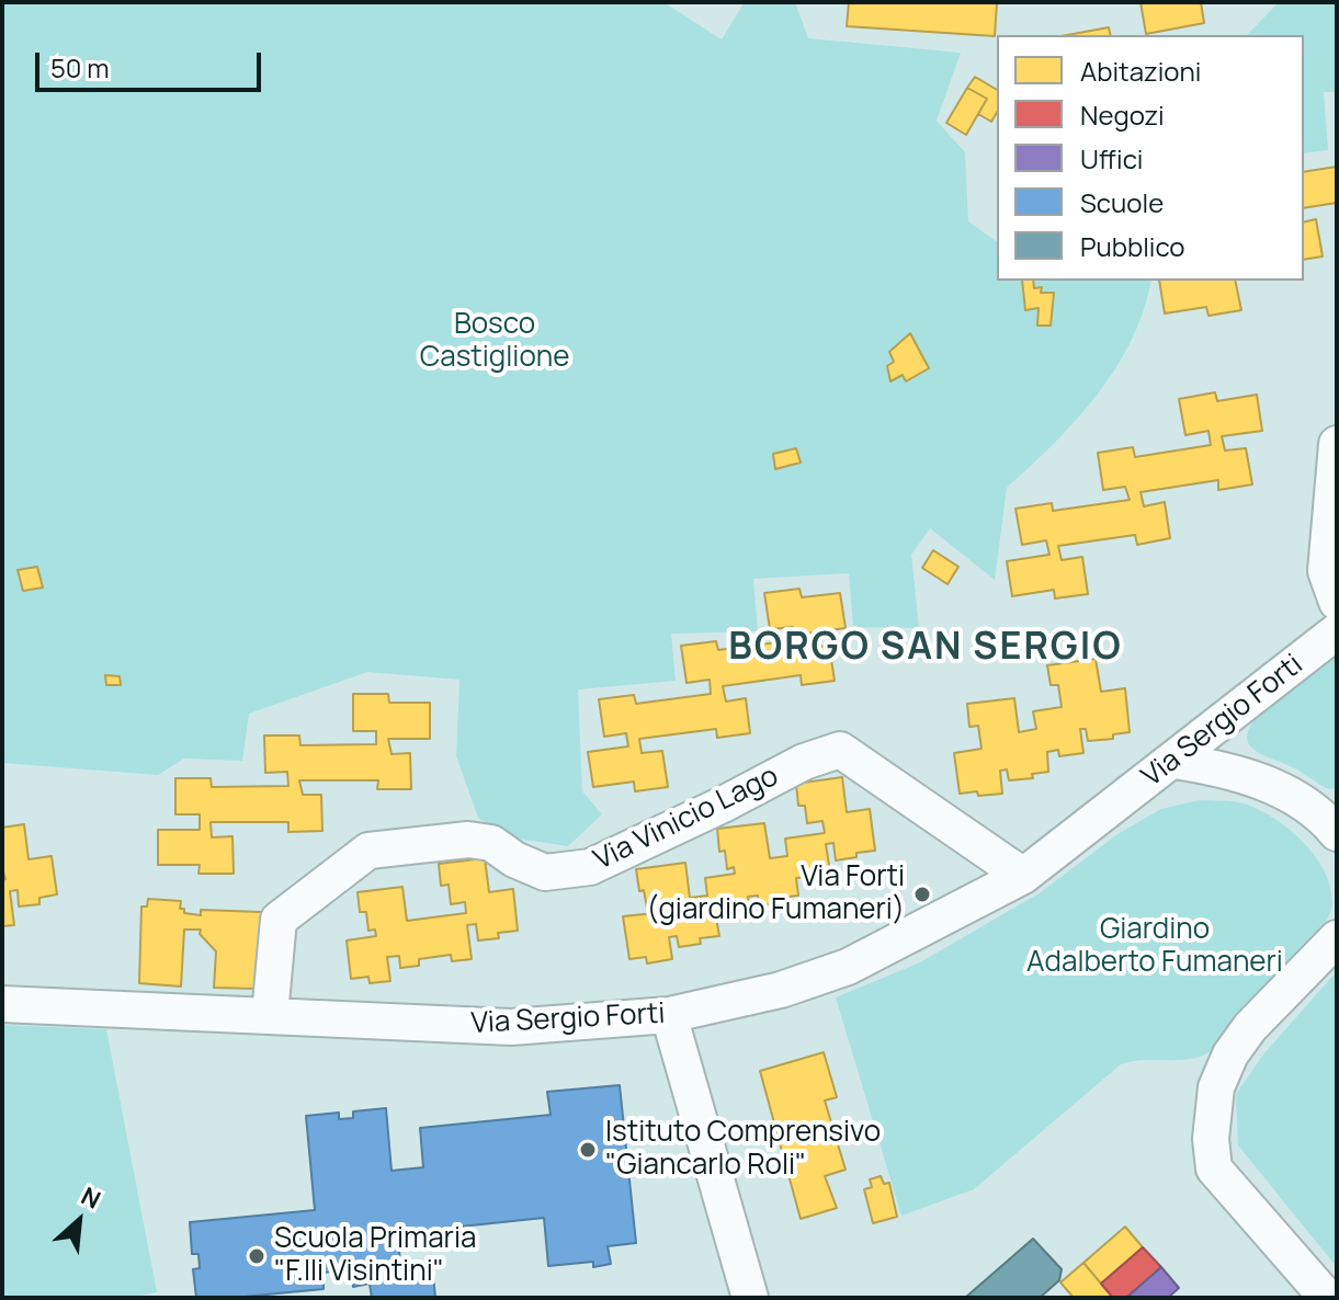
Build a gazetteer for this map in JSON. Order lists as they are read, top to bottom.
{
  "streets": {
    "street": ["Via Sergio Forti", "Via Vinicio Lago"]
  },
  "crossings": [
    ["Via Sergio Forti", "Via Vinicio Lago"]
  ],
  "districts": ["BORGO SAN SERGIO"],
  "parks": ["Bosco Castiglione", "Giardino Adalberto Fumaneri"],
  "places": ["Via Forti (giardino Fumaneri)", "Istituto Comprensivo \"Giancarlo Roli\"", "Scuola Primaria \"F.lli Visintini\""],
  "legend": [
    "Abitazioni",
    "Negozi",
    "Uffici",
    "Scuole",
    "Pubblico"
  ],
  "scale_bar": "50 m",
  "north": "top right"
}
